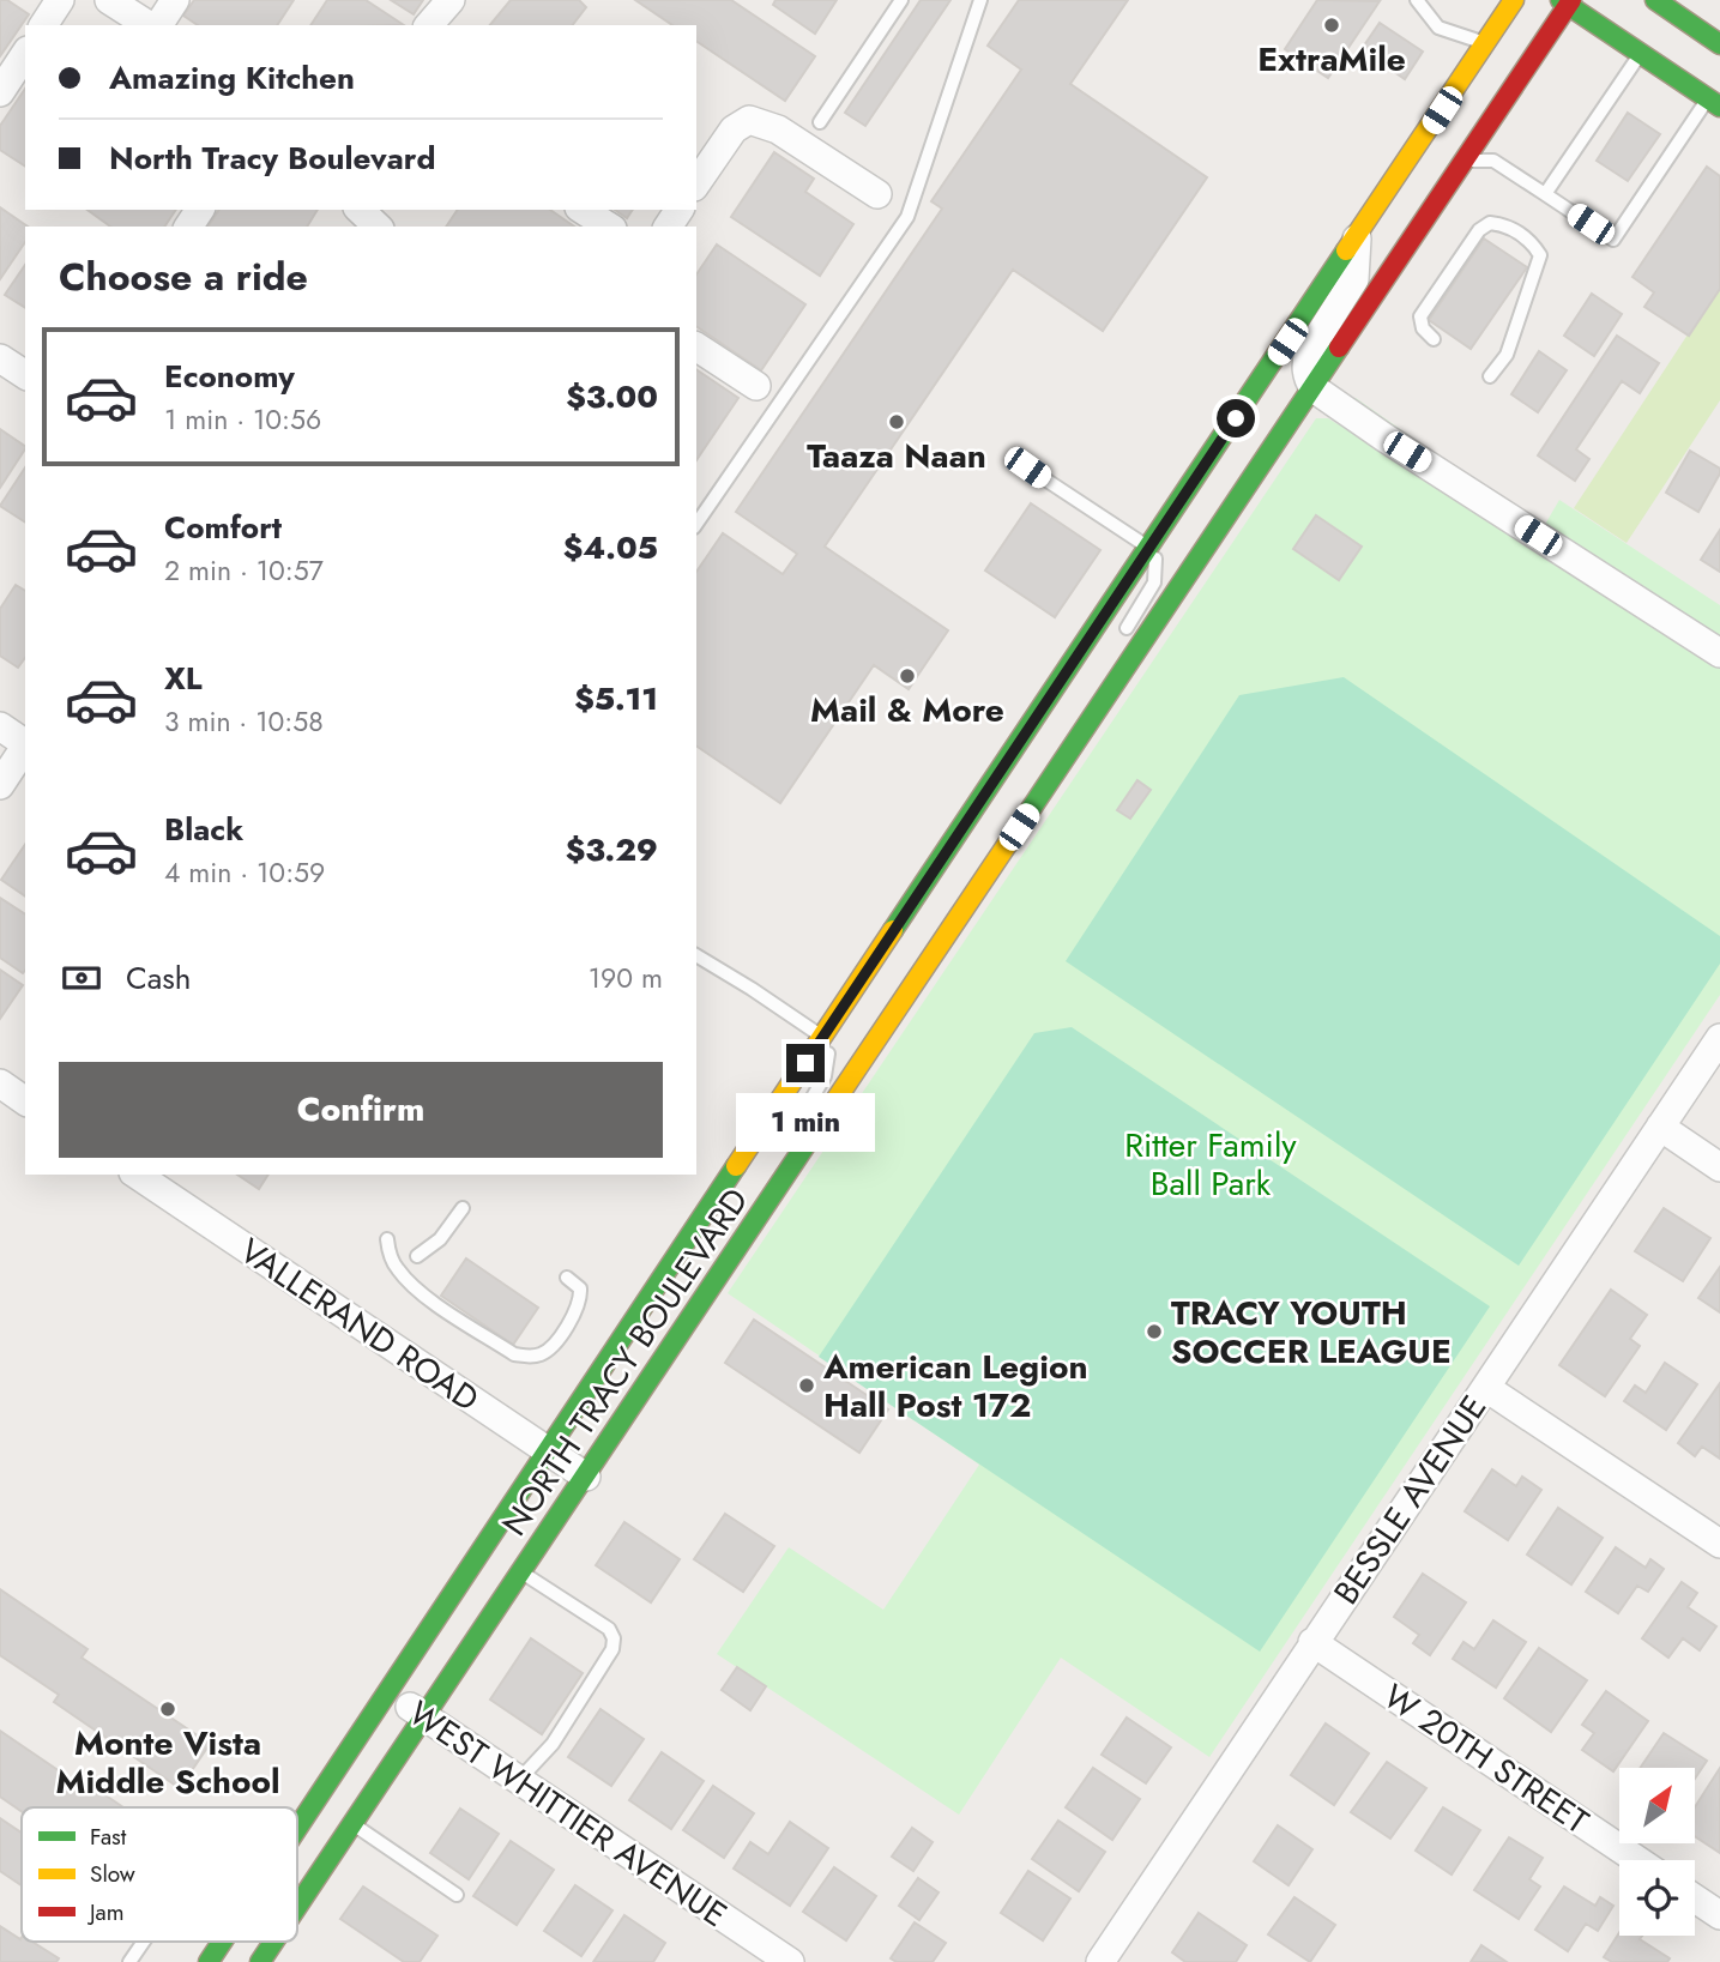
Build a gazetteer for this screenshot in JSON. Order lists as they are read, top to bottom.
{
  "streets": {
    "main road": ["NORTH TRACY BOULEVARD"],
    "street": [
      "VALLERAND ROAD",
      "BESSLE AVENUE",
      "W 20TH STREET",
      "WEST WHITTIER AVENUE"
    ]
  },
  "crossings": [
    ["VALLERAND ROAD", "NORTH TRACY BOULEVARD"],
    ["NORTH TRACY BOULEVARD", "WEST WHITTIER AVENUE"],
    ["BESSLE AVENUE", "W 20TH STREET"]
  ],
  "parks": ["Ritter Family Ball Park"],
  "places": [
    "ExtraMile",
    "Taaza Naan",
    "Mail & More",
    "TRACY YOUTH SOCCER LEAGUE",
    "American Legion Hall Post 172",
    "Monte Vista Middle School"
  ],
  "legend": ["Fast", "Slow", "Jam"],
  "north": "top right",
  "page": {
    "banner": ["Amazing Kitchen", "North Tracy Boulevard"],
    "heading": "Choose a ride",
    "list": [
      {
        "name": "Economy",
        "note": "1 min · 10:56",
        "value": "$3.00"
      },
      {
        "name": "Comfort",
        "note": "2 min · 10:57",
        "value": "$4.05"
      },
      {
        "name": "XL",
        "note": "3 min · 10:58",
        "value": "$5.11"
      },
      {
        "name": "Black",
        "note": "4 min · 10:59",
        "value": "$3.29"
      }
    ],
    "pay": ["Cash", "190 m"],
    "buttons": "Confirm",
    "bubble": "1 min"
  }
}
